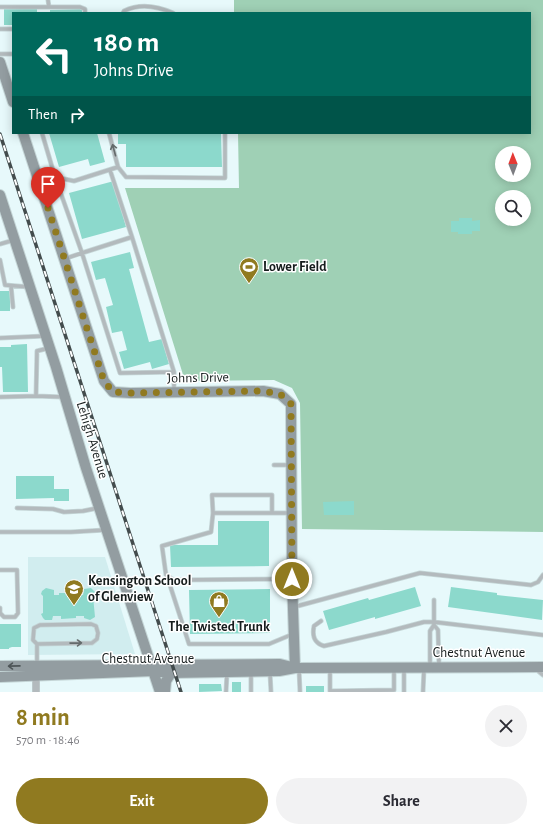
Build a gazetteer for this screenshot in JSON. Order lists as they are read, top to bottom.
{
  "streets": {
    "street": ["Johns Drive", "Lehigh Avenue", "Chestnut Avenue"]
  },
  "crossings": [
    ["Johns Drive", "Chestnut Avenue"],
    ["Lehigh Avenue", "Chestnut Avenue"]
  ],
  "places": {
    "sports": ["Lower Field"],
    "school or university": ["Kensington School of Glenview"],
    "shop": ["The Twisted Trunk"]
  },
  "north": "top",
  "page": {
    "turn": ["180 m", "Johns Drive"],
    "then": "Then",
    "heading": ["8 min", "570 m · 18:46"],
    "buttons": ["Exit", "Share"]
  }
}
